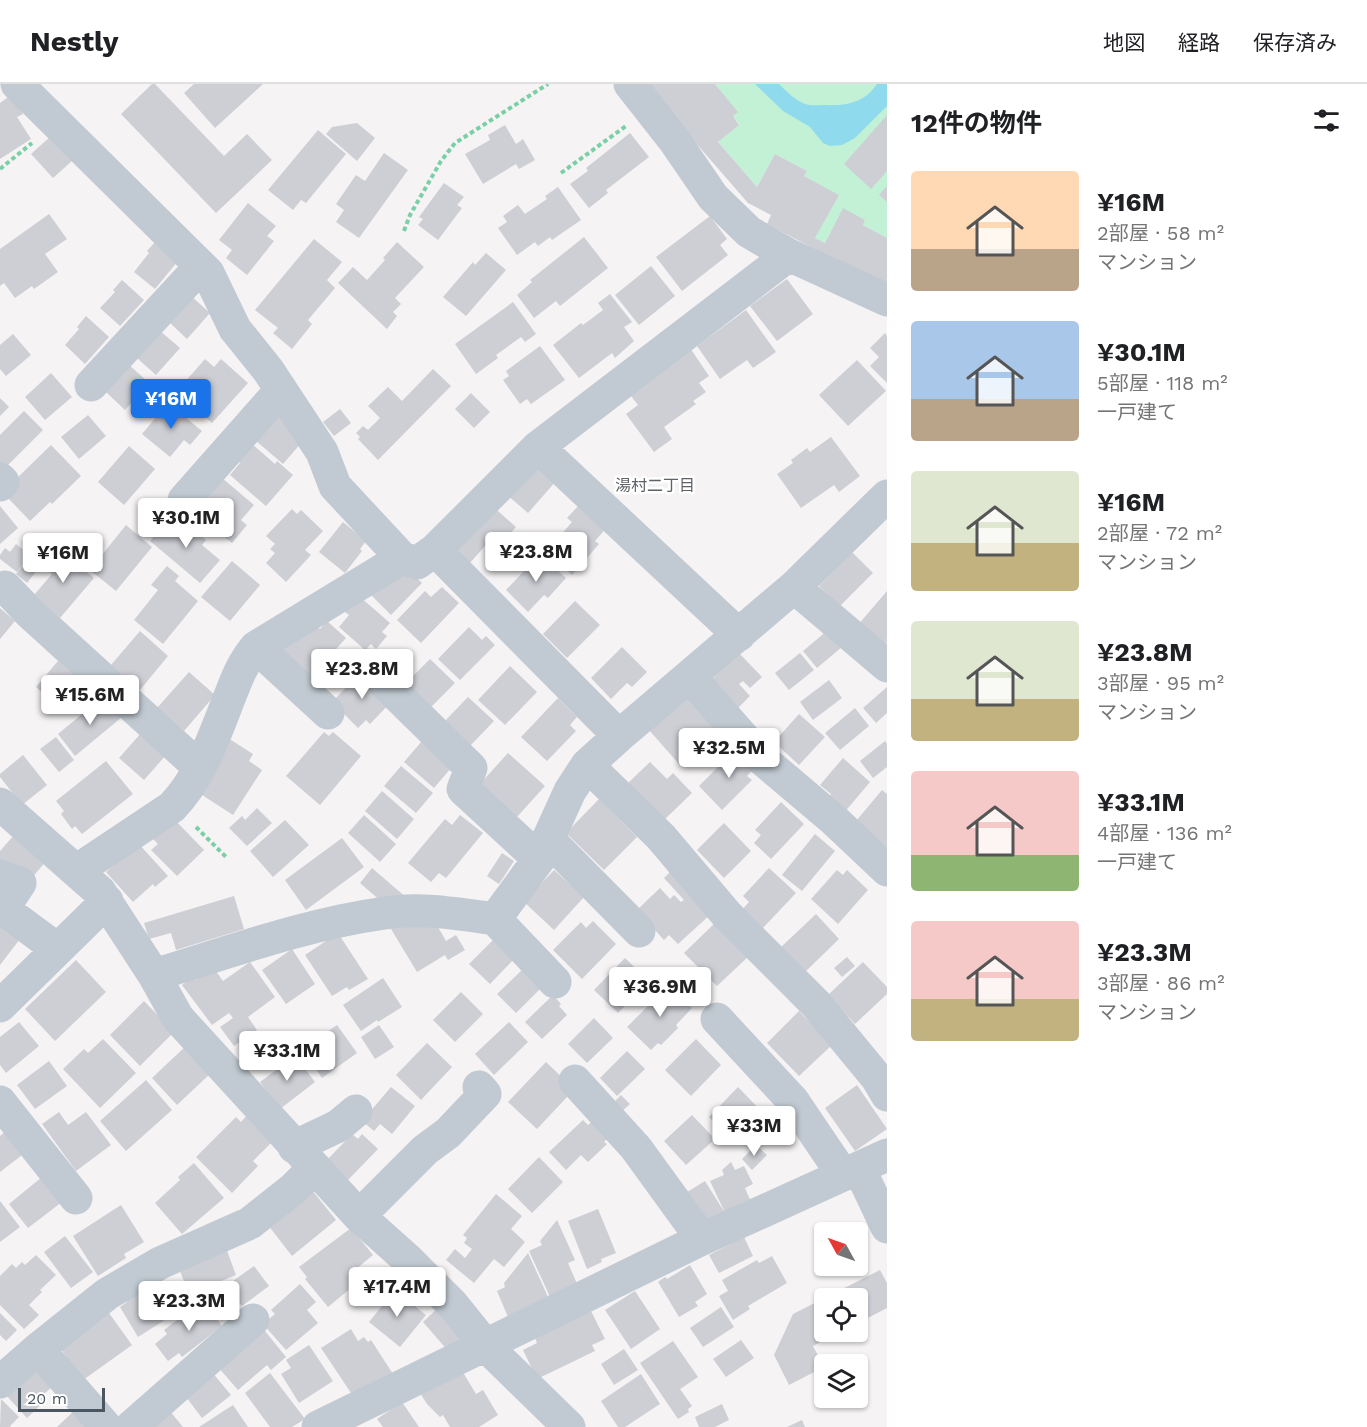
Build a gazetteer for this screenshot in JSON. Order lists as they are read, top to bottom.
{
  "districts": ["湯村二丁目"],
  "scale_bar": "20 m",
  "north": "top left",
  "page": {
    "header": "Nestly",
    "nav": ["地図", "経路", "保存済み"],
    "heading": "12件の物件",
    "list": [
      {
        "name": "¥16M",
        "note": "2部屋 · 58 m² · マンション"
      },
      {
        "name": "¥30.1M",
        "note": "5部屋 · 118 m² · 一戸建て"
      },
      {
        "name": "¥16M",
        "note": "2部屋 · 72 m² · マンション"
      },
      {
        "name": "¥23.8M",
        "note": "3部屋 · 95 m² · マンション"
      },
      {
        "name": "¥33.1M",
        "note": "4部屋 · 136 m² · 一戸建て"
      },
      {
        "name": "¥23.3M",
        "note": "3部屋 · 86 m² · マンション"
      }
    ],
    "price": [
      "¥16M",
      "¥30.1M",
      "¥23.8M",
      "¥16M",
      "¥23.8M",
      "¥15.6M",
      "¥32.5M",
      "¥36.9M",
      "¥33.1M",
      "¥33M",
      "¥17.4M",
      "¥23.3M"
    ],
    "scale": "20 m"
  }
}
